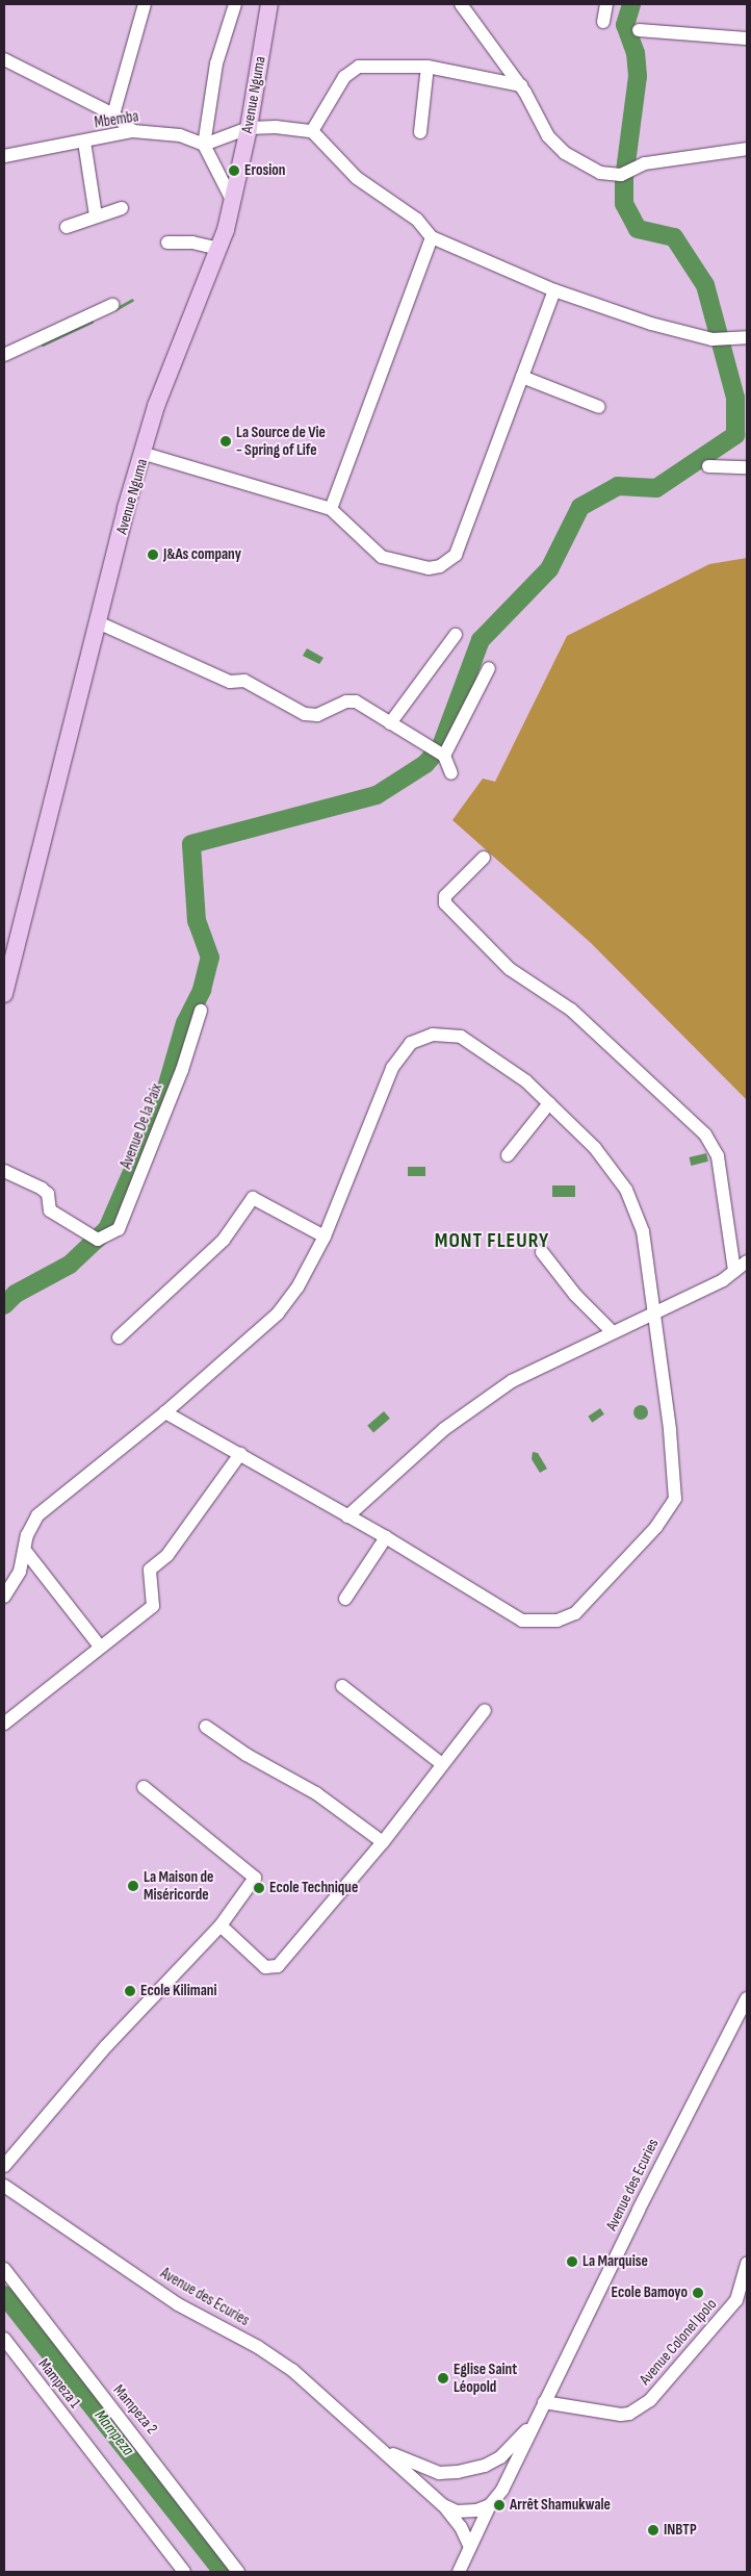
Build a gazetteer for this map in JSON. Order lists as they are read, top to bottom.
{
  "streets": {
    "main road": ["Avenue Nguma"],
    "street": [
      "Mbemba",
      "Avenue De la Paix",
      "Avenue des Ecuries",
      "Avenue Colonel Ipolo",
      "Mampeza 1",
      "Mampeza 2"
    ]
  },
  "crossings": [
    ["Avenue des Ecuries", "Avenue Colonel Ipolo"]
  ],
  "districts": ["MONT FLEURY"],
  "water": ["Mampeza"],
  "places": [
    "Erosion",
    "La Source de Vie - Spring of Life",
    "J&As company",
    "La Maison de Miséricorde",
    "Ecole Technique",
    "Ecole Kilimani",
    "La Marquise",
    "Ecole Bamoyo",
    "Eglise Saint Léopold",
    "Arrêt Shamukwale",
    "INBTP"
  ]
}
